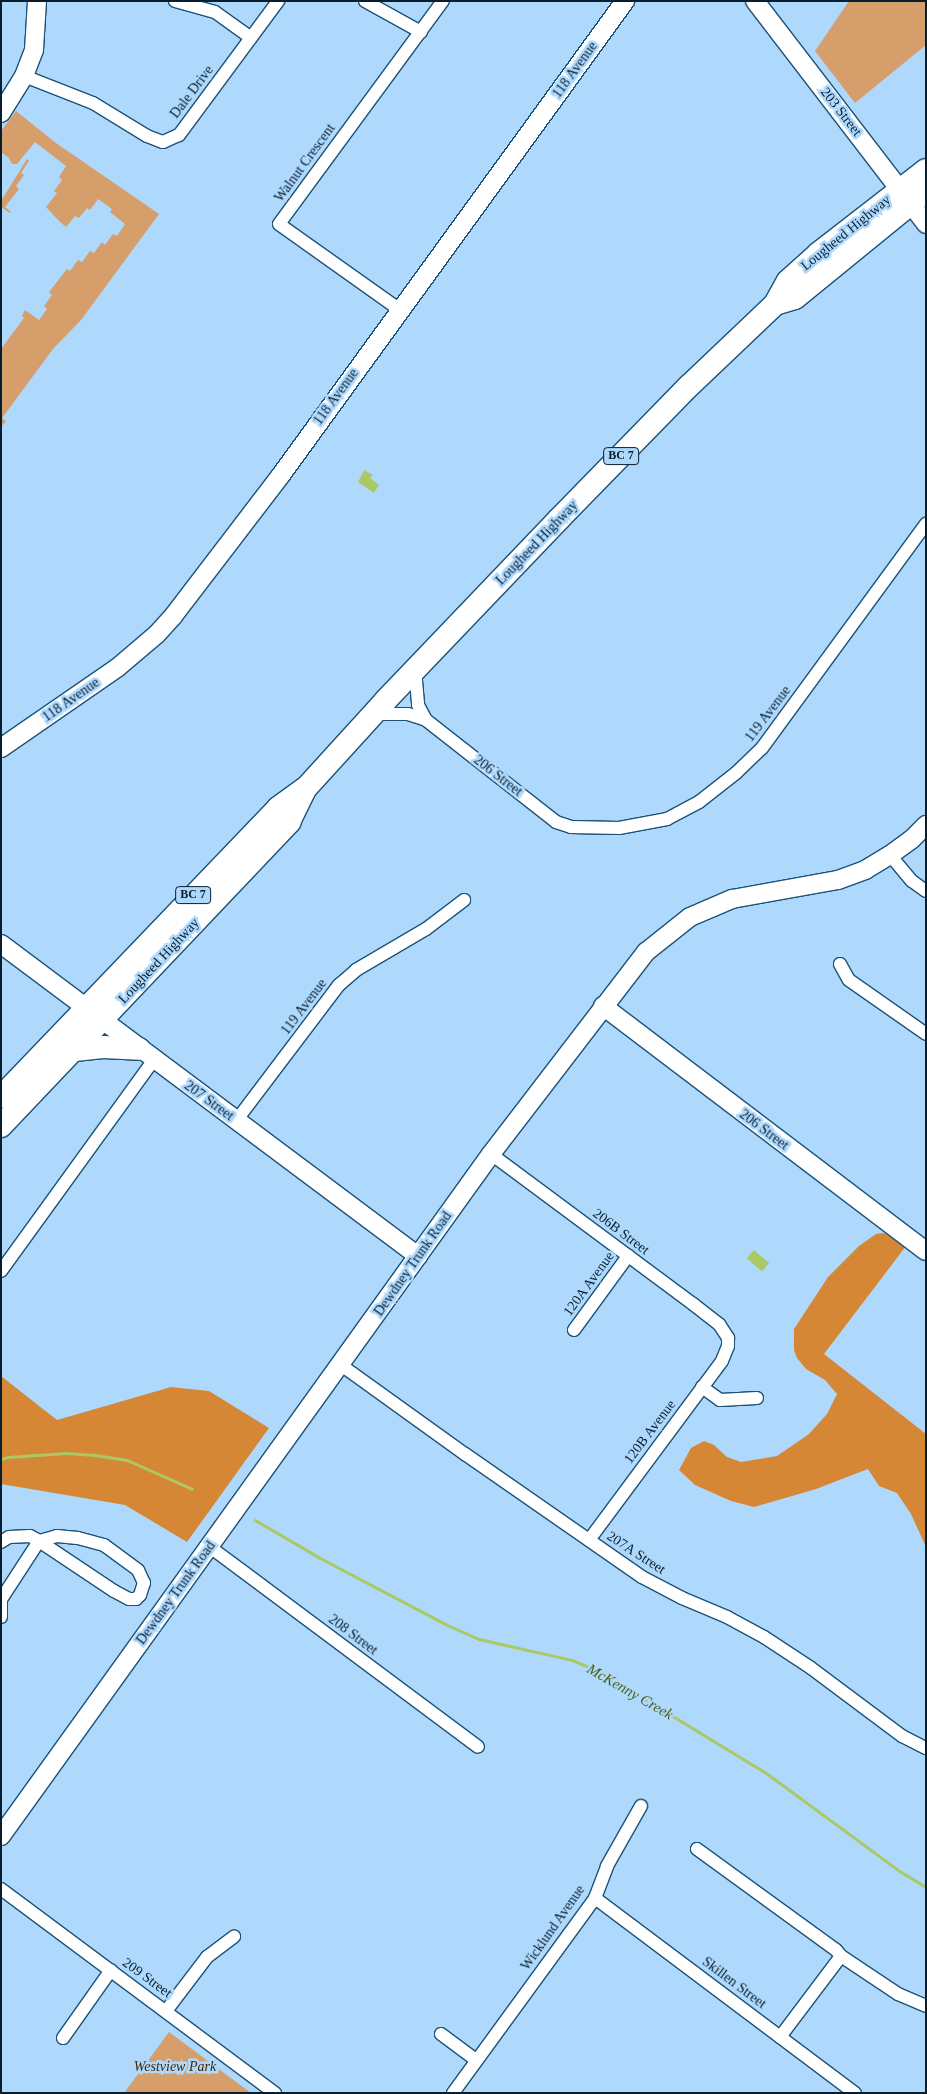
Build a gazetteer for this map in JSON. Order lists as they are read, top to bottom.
{
  "streets": {
    "highway": ["Lougheed Highway", "BC 7"],
    "street": [
      "118 Avenue",
      "Dale Drive",
      "203 Street",
      "Walnut Crescent",
      "119 Avenue",
      "206 Street",
      "207 Street",
      "206B Street",
      "Dewdney Trunk Road",
      "120A Avenue",
      "120B Avenue",
      "207A Street",
      "208 Street",
      "Wicklund Avenue",
      "209 Street",
      "Skillen Street"
    ]
  },
  "crossings": [
    ["118 Avenue", "Walnut Crescent"],
    ["203 Street", "Lougheed Highway"],
    ["Lougheed Highway", "206 Street"],
    ["Lougheed Highway", "207 Street"],
    ["119 Avenue", "206 Street"],
    ["119 Avenue", "207 Street"],
    ["206 Street", "Dewdney Trunk Road"],
    ["207 Street", "Dewdney Trunk Road"],
    ["206B Street", "Dewdney Trunk Road"],
    ["206B Street", "120A Avenue"],
    ["206B Street", "120B Avenue"],
    ["Dewdney Trunk Road", "207A Street"],
    ["Dewdney Trunk Road", "208 Street"],
    ["120B Avenue", "207A Street"],
    ["Wicklund Avenue", "Skillen Street"]
  ],
  "water": ["McKenny Creek"],
  "parks": ["Westview Park"]
}
